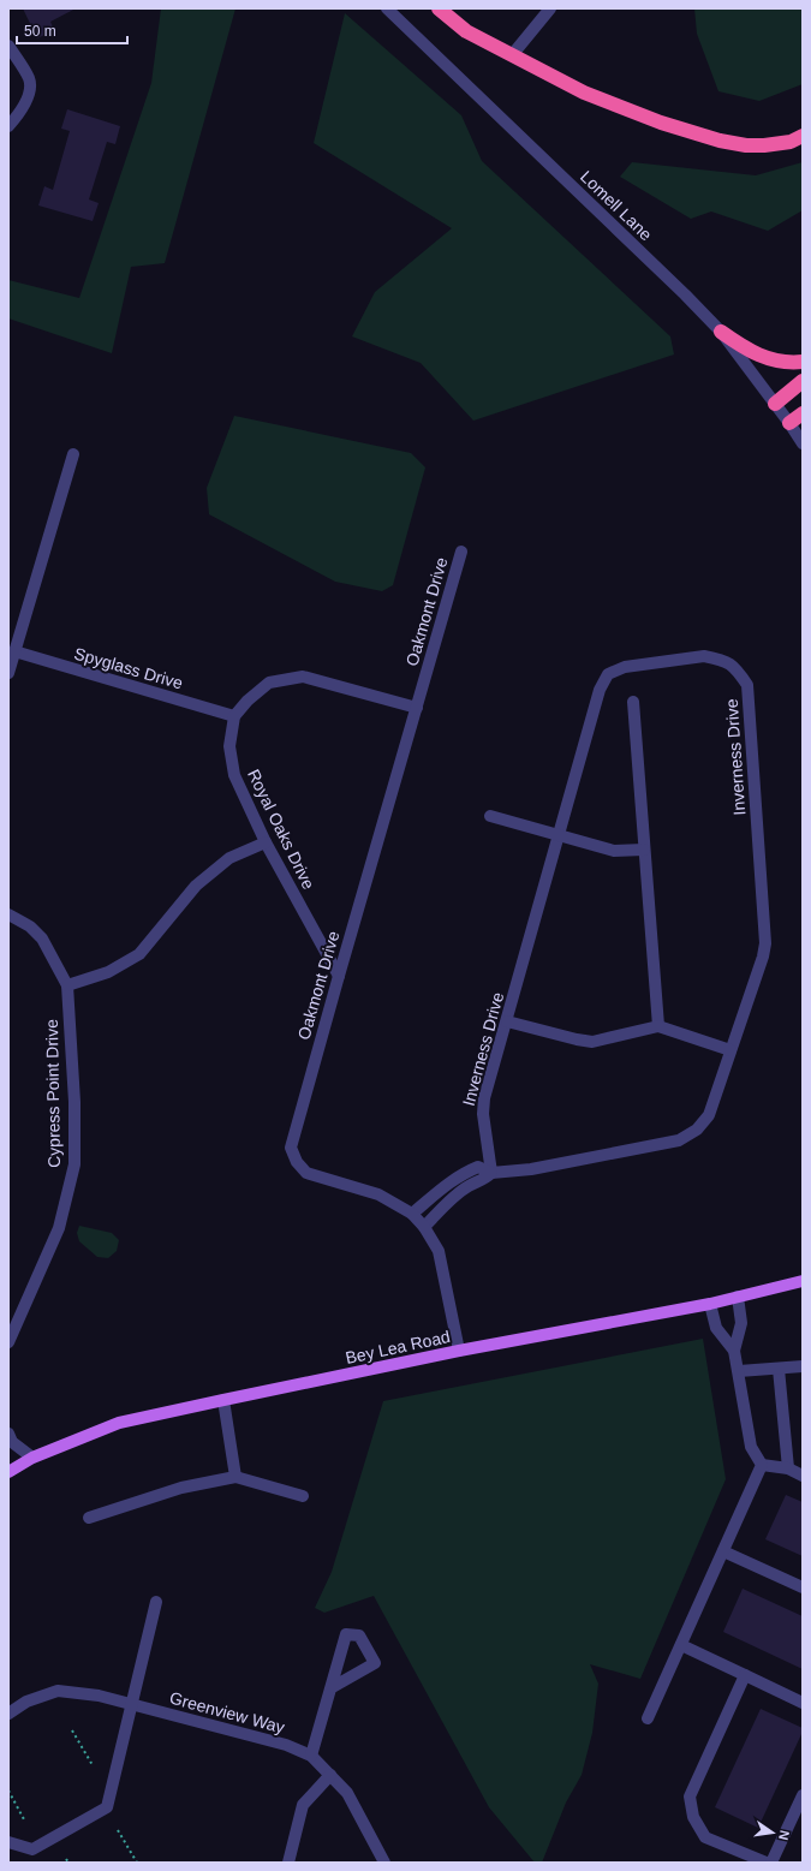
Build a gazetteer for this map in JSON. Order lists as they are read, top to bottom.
{
  "streets": {
    "main road": ["Bey Lea Road"],
    "street": [
      "Lomell Lane",
      "Oakmont Drive",
      "Spyglass Drive",
      "Inverness Drive",
      "Royal Oaks Drive",
      "Cypress Point Drive",
      "Greenview Way"
    ]
  },
  "crossings": [
    ["Oakmont Drive", "Inverness Drive"],
    ["Oakmont Drive", "Royal Oaks Drive"],
    ["Oakmont Drive", "Bey Lea Road"],
    ["Spyglass Drive", "Royal Oaks Drive"]
  ],
  "scale_bar": "50 m",
  "north": "right"
}
